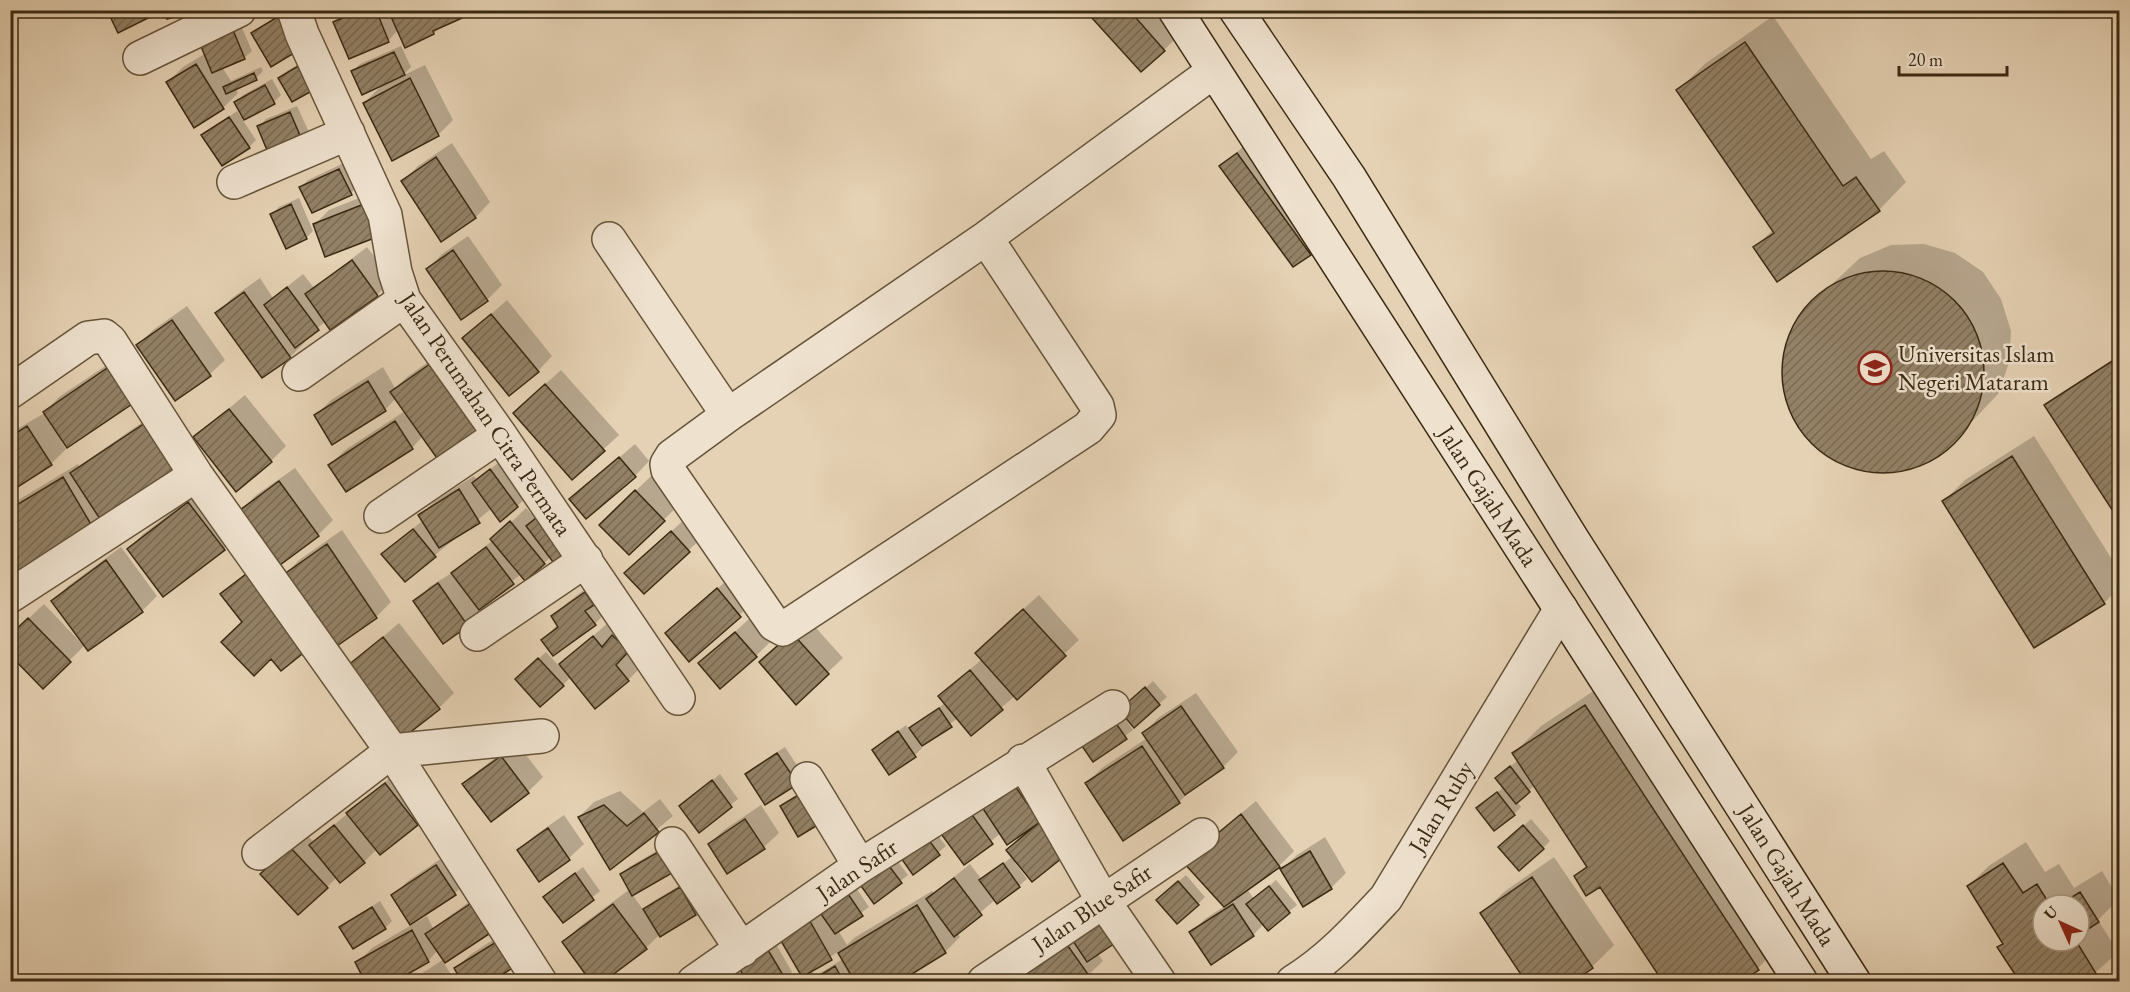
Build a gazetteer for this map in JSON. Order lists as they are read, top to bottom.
{
  "streets": {
    "street": [
      "Jalan Perumahan Citra Permata",
      "Jalan Gajah Mada",
      "Jalan Ruby",
      "Jalan Safir",
      "Jalan Blue Safir"
    ]
  },
  "crossings": [
    ["Jalan Gajah Mada", "Jalan Ruby"]
  ],
  "places": {
    "school or university": ["Universitas Islam Negeri Mataram"]
  },
  "scale_bar": "20 m",
  "north": "top left"
}
